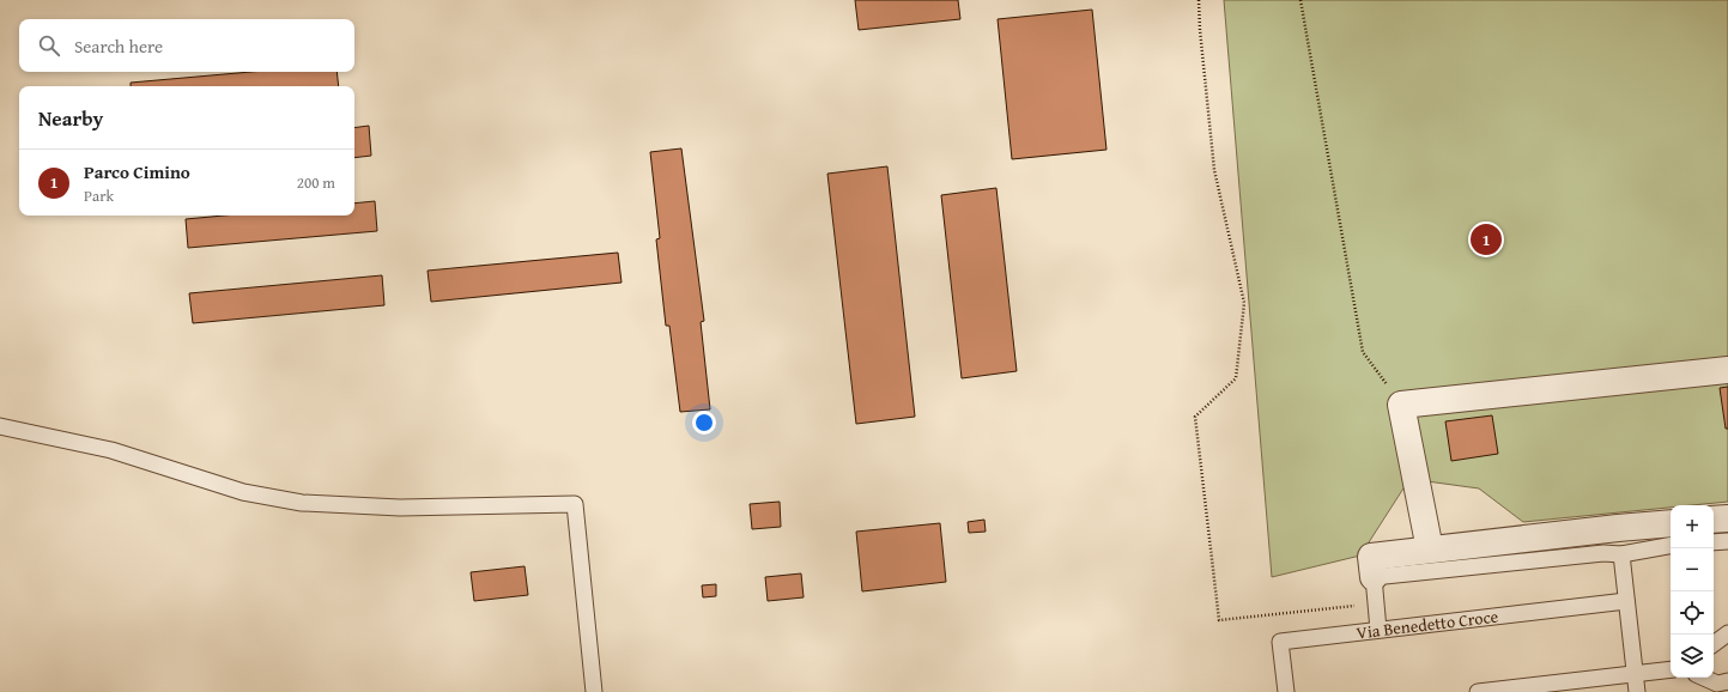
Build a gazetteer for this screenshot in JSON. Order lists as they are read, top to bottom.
{
  "streets": {
    "lane": ["Via Benedetto Croce"]
  },
  "page": {
    "search": "Search here",
    "heading": "Nearby",
    "list": [
      {
        "mark": "1",
        "name": "Parco Cimino",
        "note": "Park",
        "value": "200 m"
      }
    ],
    "pins": "1",
    "map_buttons": ["+", "−"]
  }
}
